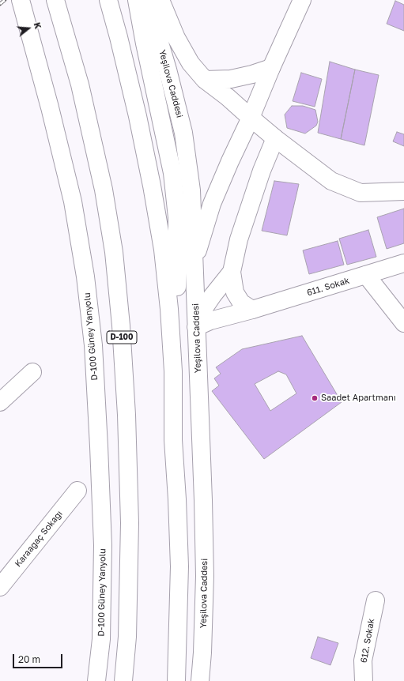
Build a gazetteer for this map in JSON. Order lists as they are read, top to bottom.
{
  "streets": {
    "main road": [
      "Yeşilova Caddesi",
      "611. Sokak",
      "D-100 Güney Yanyolu",
      "D-100",
      "Karaağaç Sokağı",
      "612. Sokak"
    ]
  },
  "crossings": [
    ["Yeşilova Caddesi", "611. Sokak"]
  ],
  "places": ["Saadet Apartmanı"],
  "scale_bar": "20 m",
  "north": "right"
}
